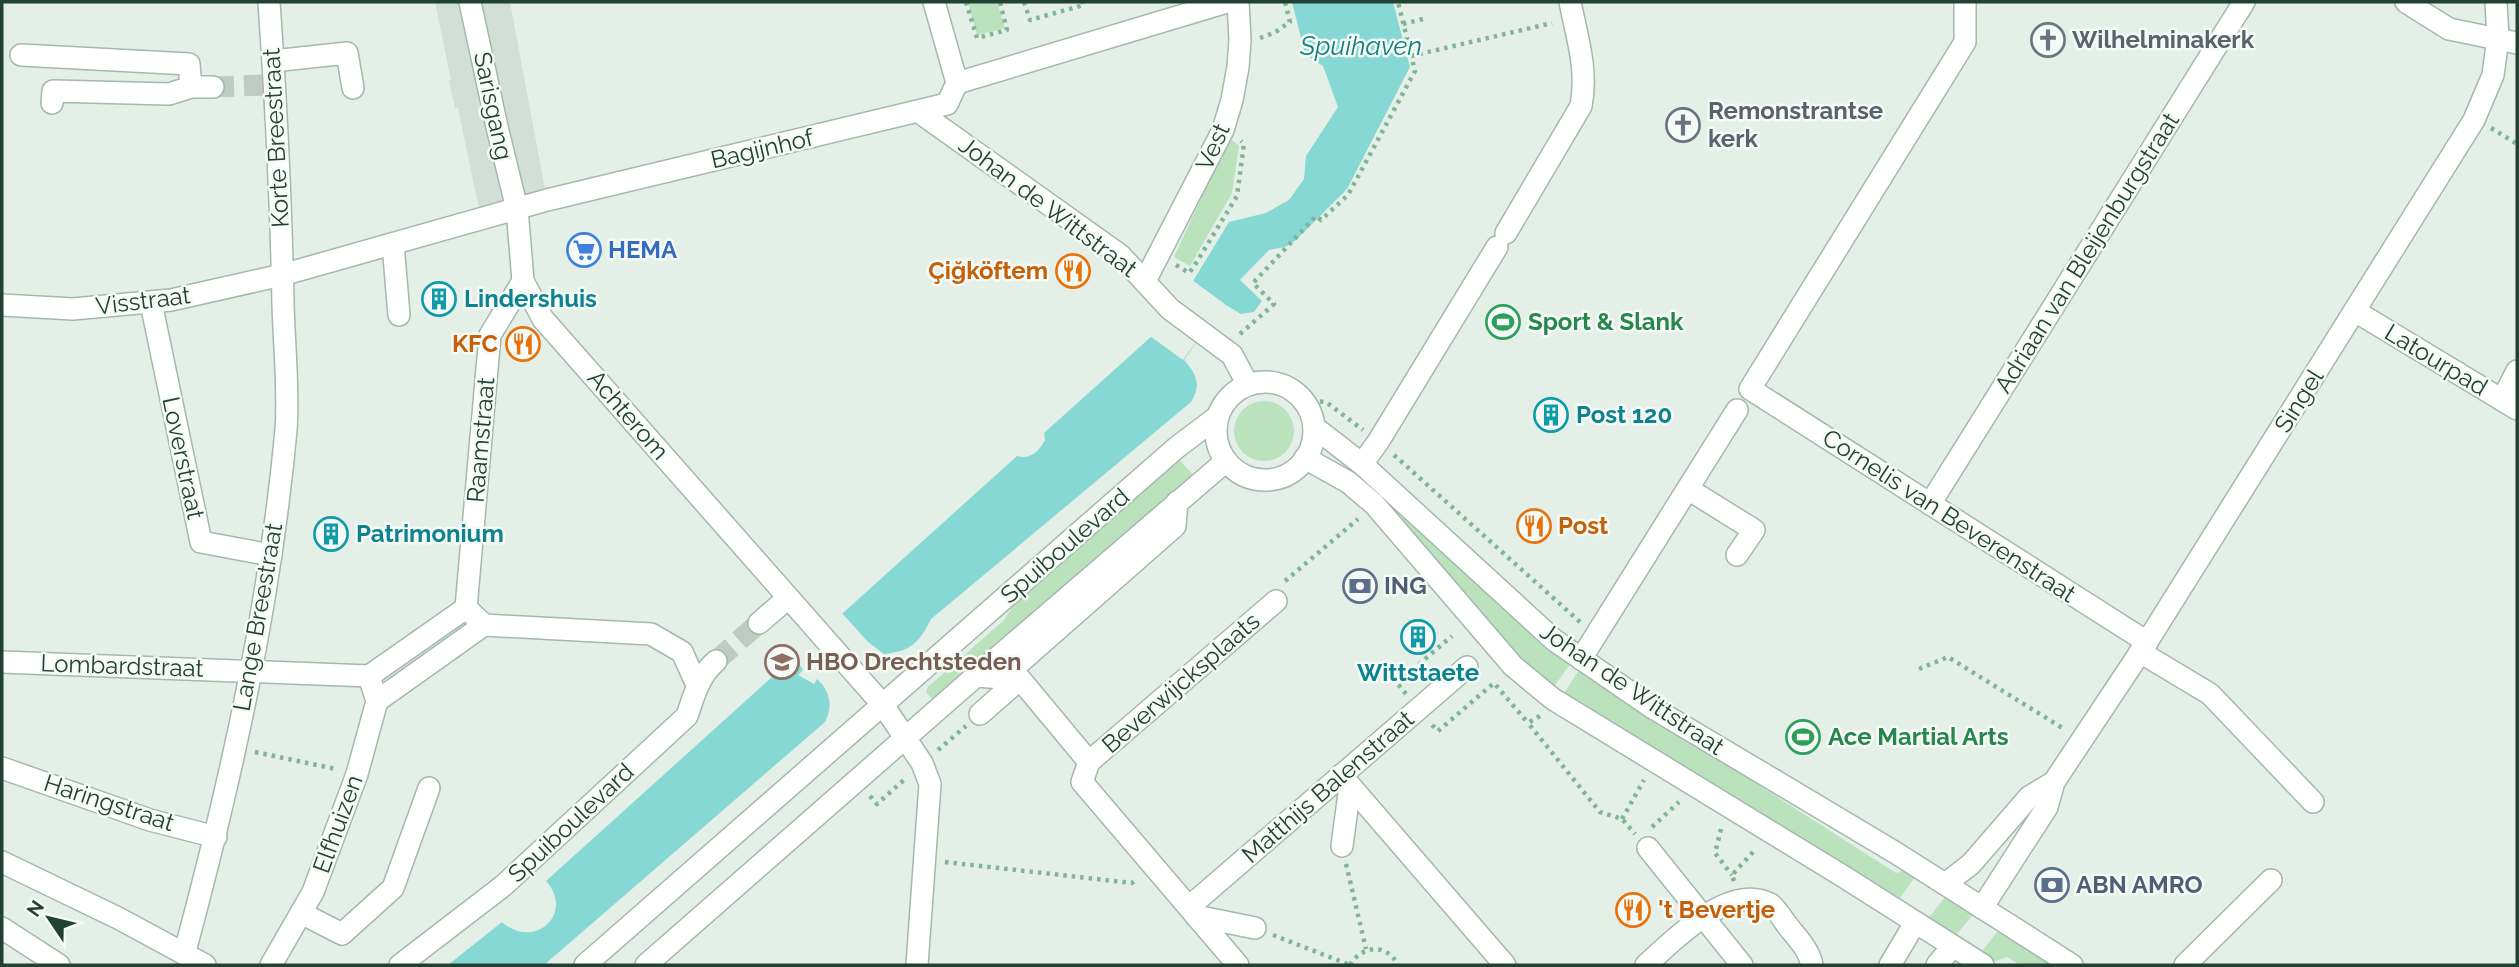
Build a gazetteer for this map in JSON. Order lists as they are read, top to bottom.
{
  "streets": {
    "street": [
      "Sarisgang",
      "Korte Breestraat",
      "Vest",
      "Bagijnhof",
      "Johan de Wittstraat",
      "Adriaan van Bleijenburgstraat",
      "Visstraat",
      "Latourpad",
      "Singel",
      "Achterom",
      "Raamstraat",
      "Loverstraat",
      "Cornelis van Beverenstraat",
      "Spuiboulevard",
      "Lange Breestraat",
      "Lombardstraat",
      "Beverwijcksplaats",
      "Matthijs Balenstraat",
      "Haringstraat",
      "Elfhuizen"
    ]
  },
  "crossings": [
    ["Sarisgang", "Bagijnhof"],
    ["Sarisgang", "Achterom"],
    ["Korte Breestraat", "Bagijnhof"],
    ["Korte Breestraat", "Visstraat"],
    ["Korte Breestraat", "Lange Breestraat"],
    ["Vest", "Johan de Wittstraat"],
    ["Bagijnhof", "Johan de Wittstraat"],
    ["Bagijnhof", "Visstraat"],
    ["Bagijnhof", "Achterom"],
    ["Bagijnhof", "Lange Breestraat"],
    ["Johan de Wittstraat", "Singel"],
    ["Johan de Wittstraat", "Spuiboulevard"],
    ["Adriaan van Bleijenburgstraat", "Cornelis van Beverenstraat"],
    ["Visstraat", "Loverstraat"],
    ["Visstraat", "Lange Breestraat"],
    ["Latourpad", "Singel"],
    ["Singel", "Cornelis van Beverenstraat"],
    ["Achterom", "Raamstraat"],
    ["Achterom", "Spuiboulevard"],
    ["Loverstraat", "Lange Breestraat"],
    ["Lange Breestraat", "Lombardstraat"],
    ["Lange Breestraat", "Haringstraat"]
  ],
  "water": ["Spuihaven"],
  "places": {
    "church": ["Wilhelminakerk", "Remonstrantse kerk"],
    "supermarket": ["HEMA"],
    "restaurant": [
      "Çiğköftem",
      "KFC",
      "Post",
      "'t Bevertje"
    ],
    "building": [
      "Lindershuis",
      "Post 120",
      "Patrimonium",
      "Wittstaete"
    ],
    "sports": ["Sport & Slank", "Ace Martial Arts"],
    "bank": ["ING", "ABN AMRO"],
    "school or university": ["HBO Drechtsteden"]
  },
  "north": "top left"
}
